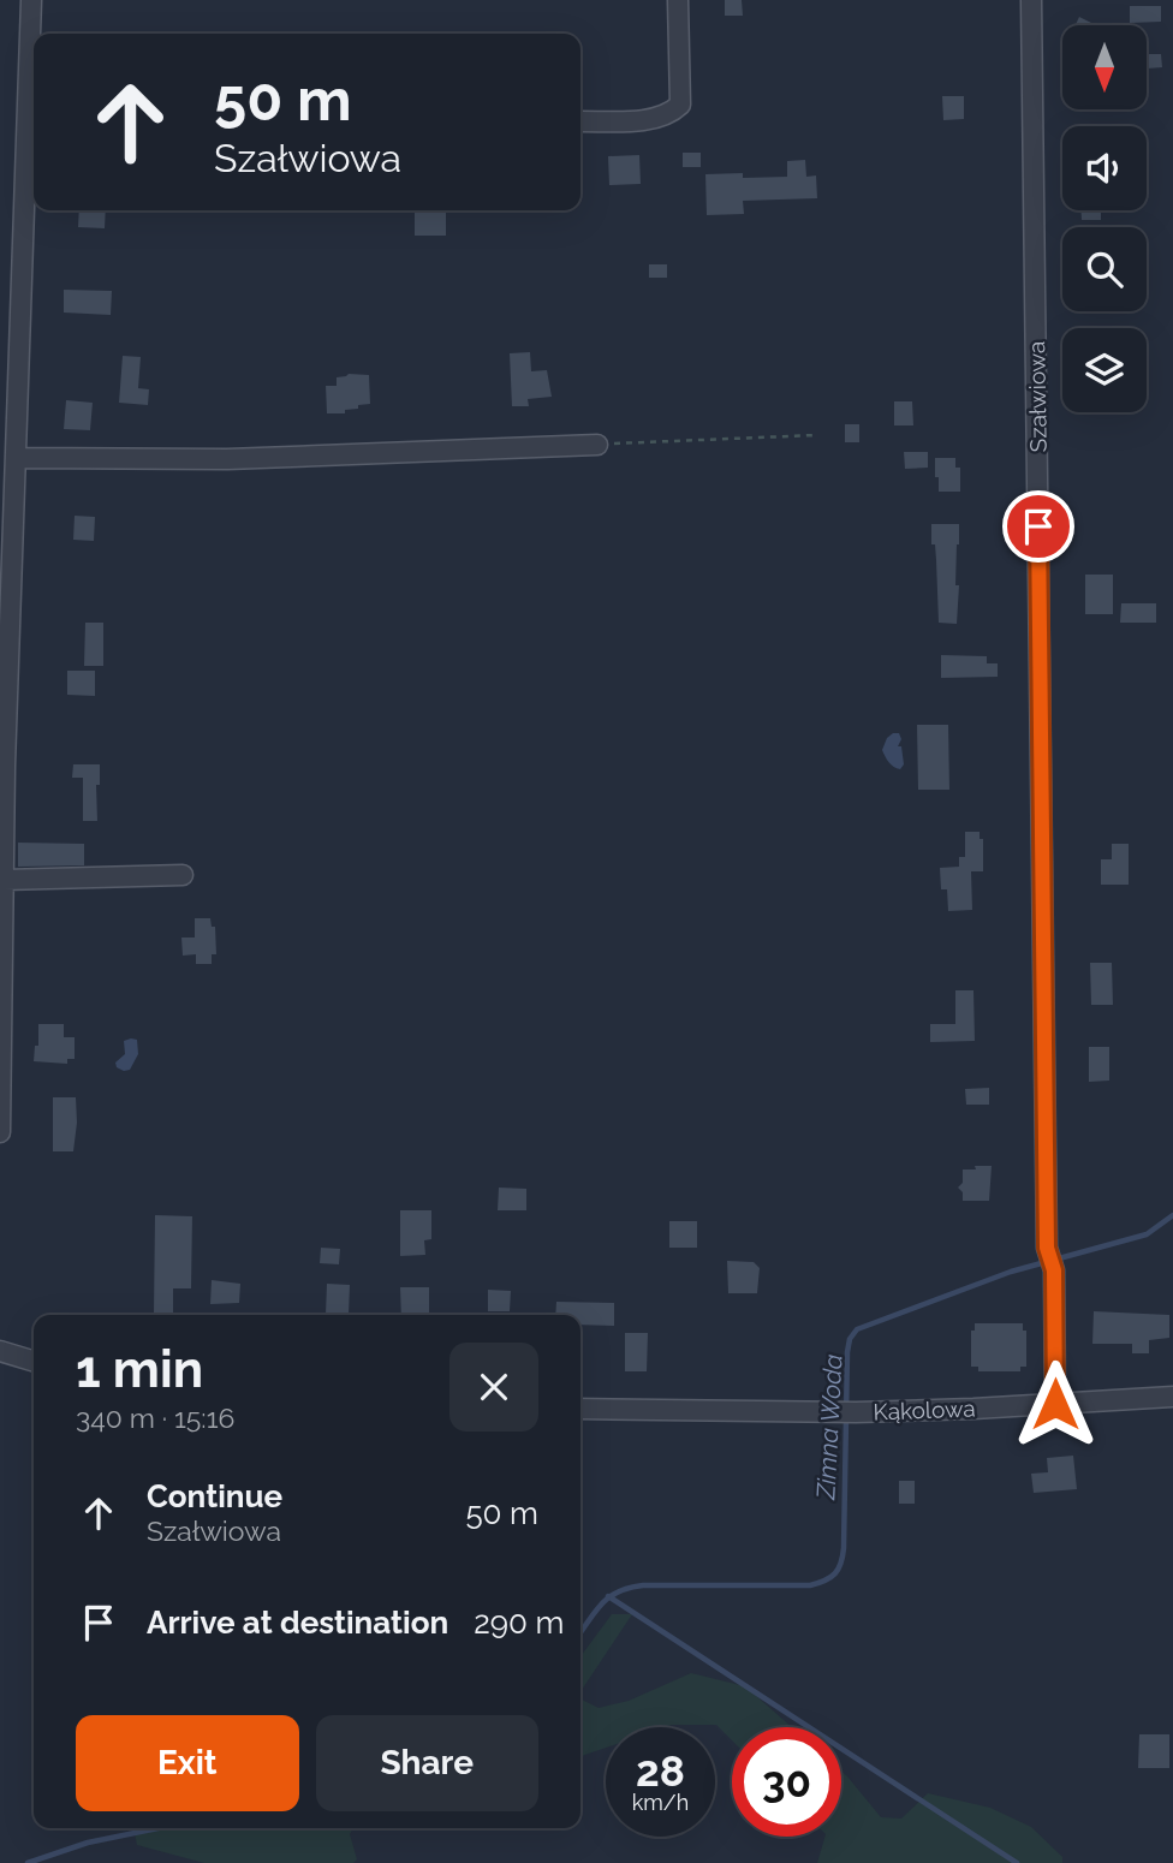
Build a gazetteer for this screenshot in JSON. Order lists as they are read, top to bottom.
{
  "streets": {
    "street": ["Szałwiowa", "Kąkolowa"]
  },
  "crossings": [
    ["Szałwiowa", "Kąkolowa"]
  ],
  "water": ["Zimna Woda"],
  "north": "bottom",
  "page": {
    "turn": ["50 m", "Szałwiowa"],
    "heading": ["1 min", "340 m · 15:16"],
    "list": [
      {
        "name": "Continue",
        "note": "Szałwiowa",
        "value": "50 m"
      },
      {
        "name": "Arrive at destination",
        "value": "290 m"
      }
    ],
    "buttons": ["Exit", "Share"],
    "speed": "28 km/h",
    "limit": "30"
  }
}
